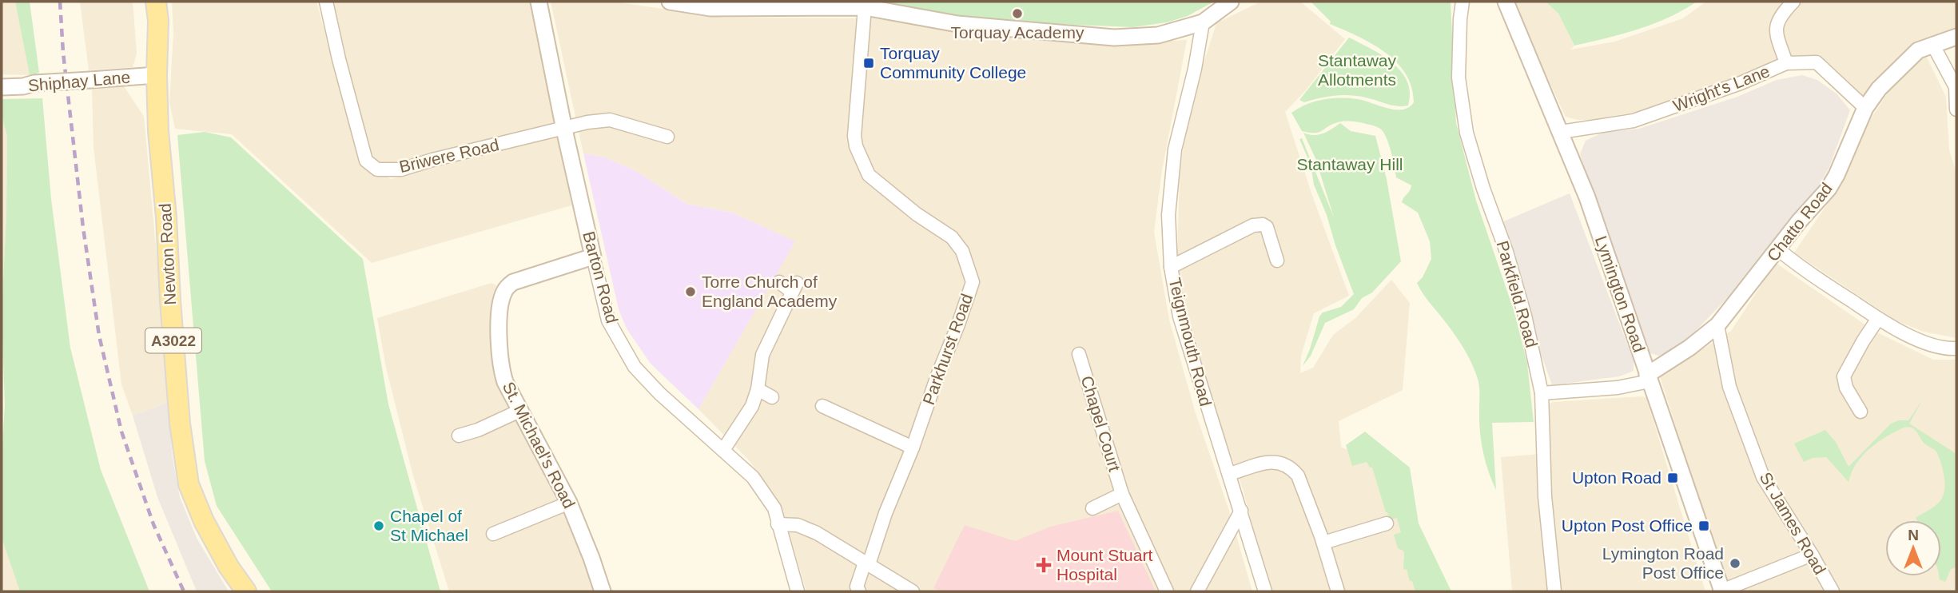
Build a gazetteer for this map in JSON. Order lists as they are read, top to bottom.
{
  "streets": {
    "main road": ["Newton Road", "A3022"],
    "street": [
      "Shiphay Lane",
      "Wright's Lane",
      "Briwere Road",
      "Chatto Road",
      "Barton Road",
      "Parkfield Road",
      "Lymington Road",
      "Teignmouth Road",
      "Parkhurst Road",
      "Chapel Court",
      "St. Michael's Road",
      "St James Road"
    ]
  },
  "crossings": [
    ["Shiphay Lane", "Newton Road"],
    ["Wright's Lane", "Chatto Road"],
    ["Wright's Lane", "Lymington Road"],
    ["Briwere Road", "Barton Road"],
    ["Chatto Road", "Lymington Road"],
    ["Chatto Road", "St James Road"],
    ["Barton Road", "St. Michael's Road"]
  ],
  "parks": ["Stantaway Allotments", "Stantaway Hill"],
  "places": {
    "other": [
      "Torquay Academy",
      "Torre Church of England Academy",
      "Chapel of St Michael",
      "Lymington Road Post Office"
    ],
    "transit": ["Torquay Community College", "Upton Road", "Upton Post Office"],
    "health": ["Mount Stuart Hospital"]
  },
  "north": "top"
}
